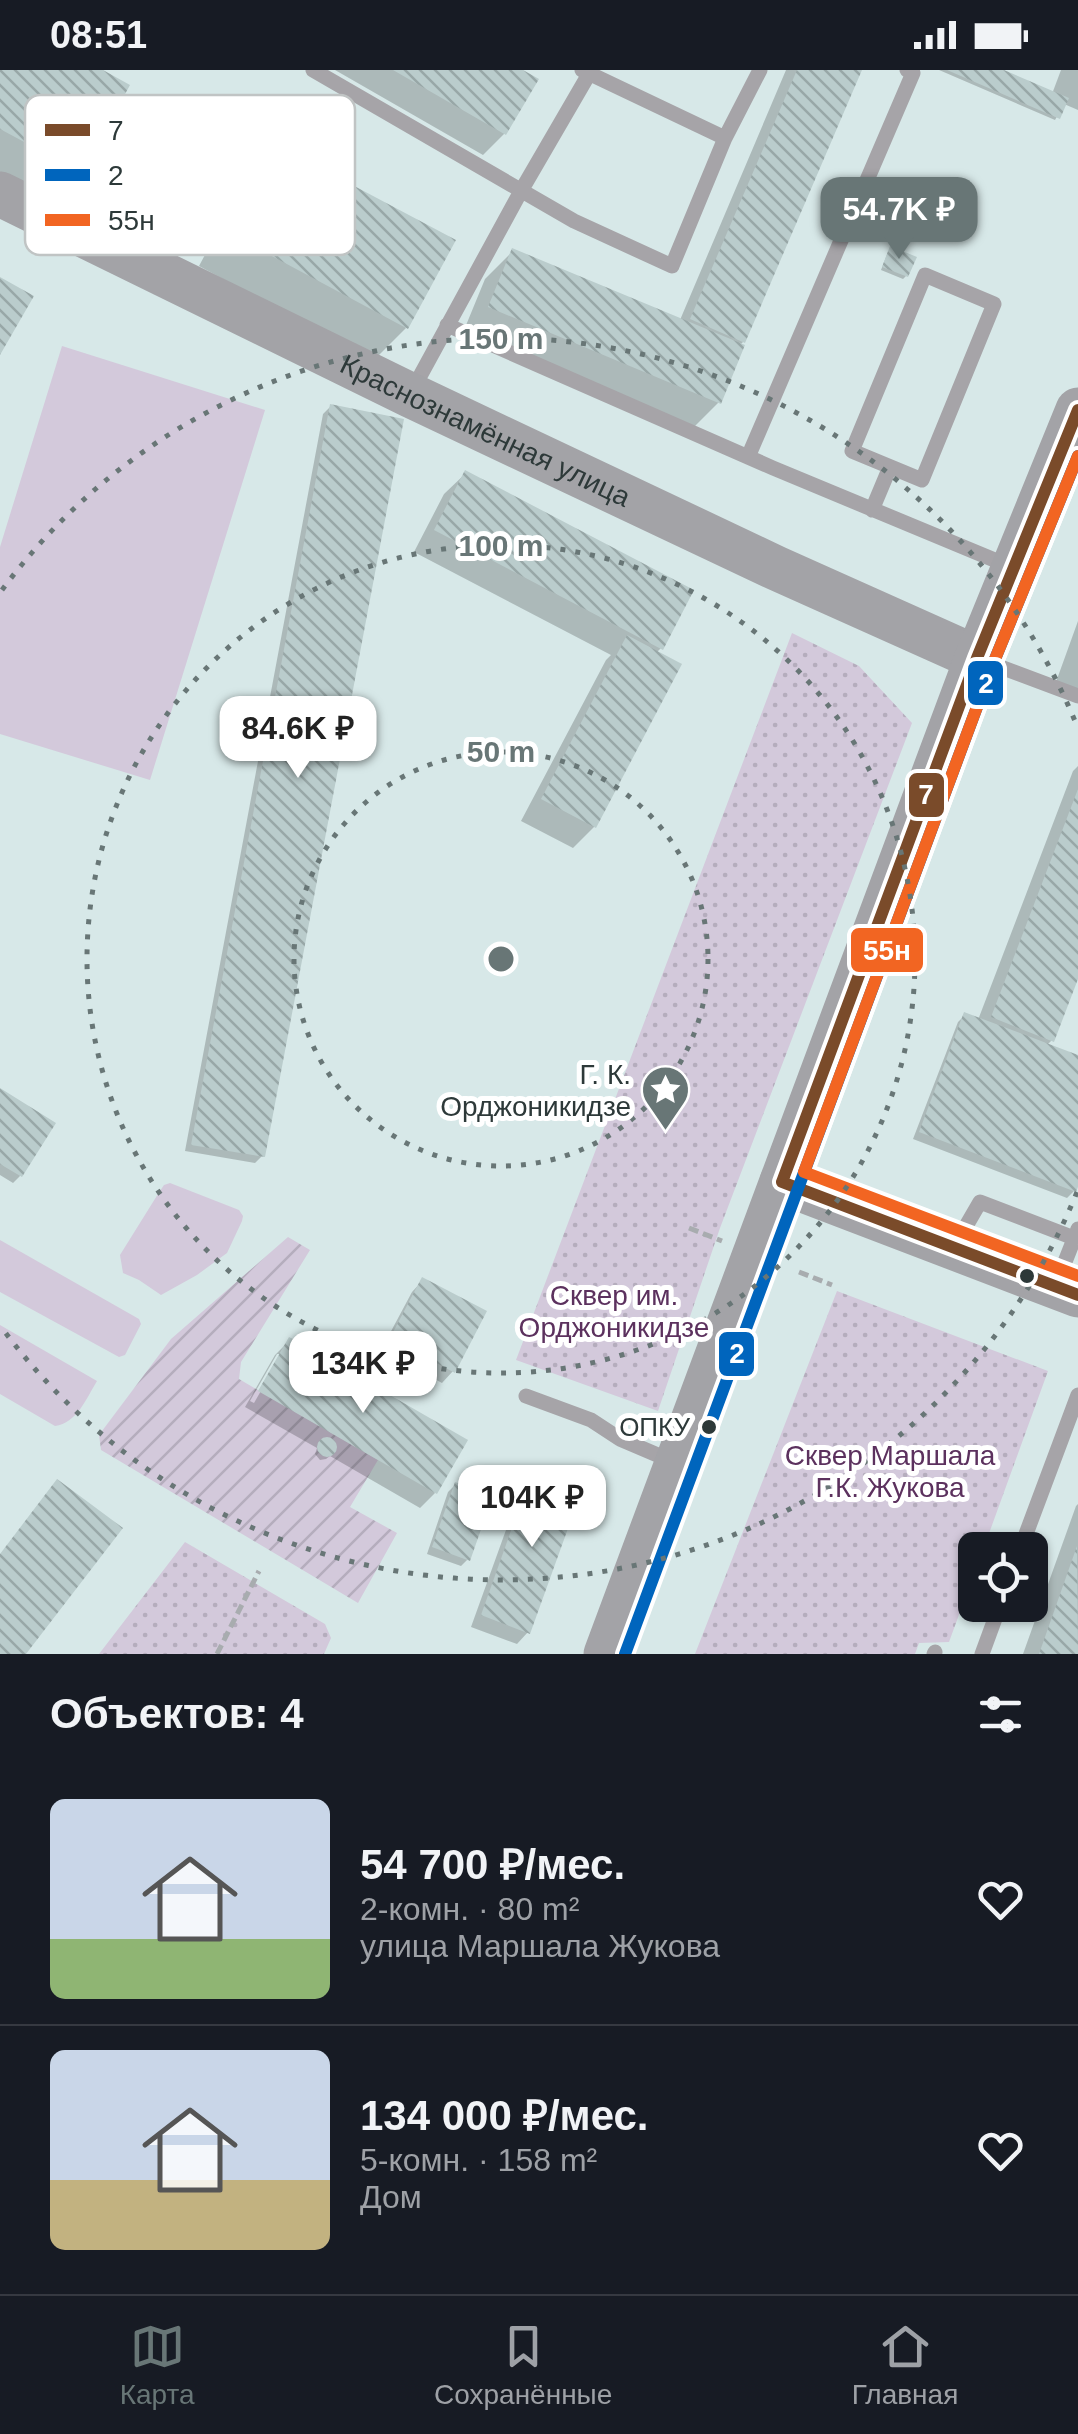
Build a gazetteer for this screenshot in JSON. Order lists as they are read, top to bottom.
{
  "streets": {
    "main road": ["Краснознамённая улица"]
  },
  "parks": ["Сквер им. Орджоникидзе", "Сквер Маршала Г.К. Жукова"],
  "places": {
    "place": ["Г. К. Орджоникидзе"],
    "other": ["ОПКУ"]
  },
  "lines": ["transit line 7", "transit line 2", "transit line 55н"],
  "legend": ["7", "2", "55н"],
  "page": {
    "status": "08:51",
    "price": [
      "54.7K ₽",
      "84.6K ₽",
      "134K ₽",
      "104K ₽"
    ],
    "heading": "Объектов: 4",
    "list": [
      {
        "name": "54 700 ₽/мес.",
        "note": "2-комн. · 80 m² · улица Маршала Жукова"
      },
      {
        "name": "134 000 ₽/мес.",
        "note": "5-комн. · 158 m² · Дом"
      }
    ],
    "tabs": ["Карта", "Сохранённые", "Главная"]
  },
  "rings": ["150 m", "100 m", "50 m"]
}
